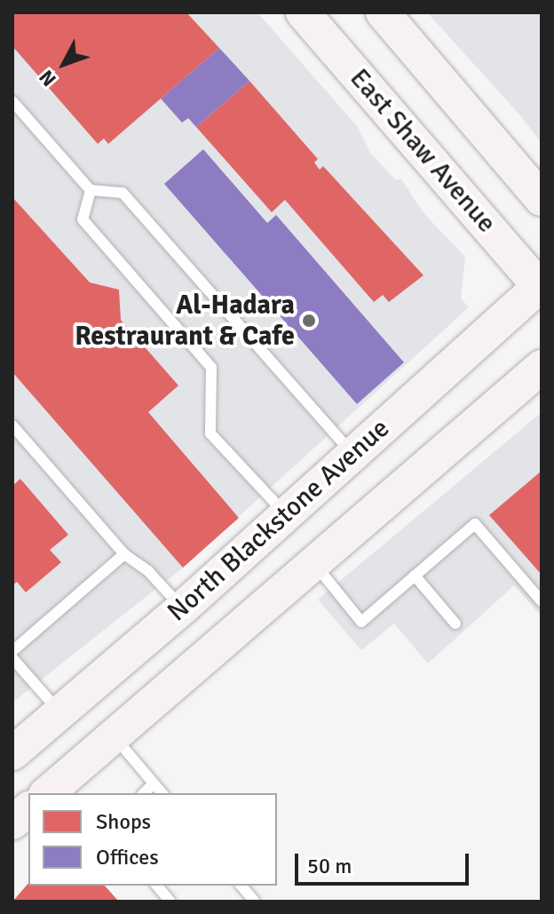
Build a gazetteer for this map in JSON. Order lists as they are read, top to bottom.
{
  "streets": {
    "main road": ["East Shaw Avenue", "North Blackstone Avenue"]
  },
  "crossings": [
    ["East Shaw Avenue", "North Blackstone Avenue"]
  ],
  "places": ["Al-Hadara Restraurant & Cafe"],
  "legend": ["Shops", "Offices"],
  "scale_bar": "50 m",
  "north": "bottom left"
}
